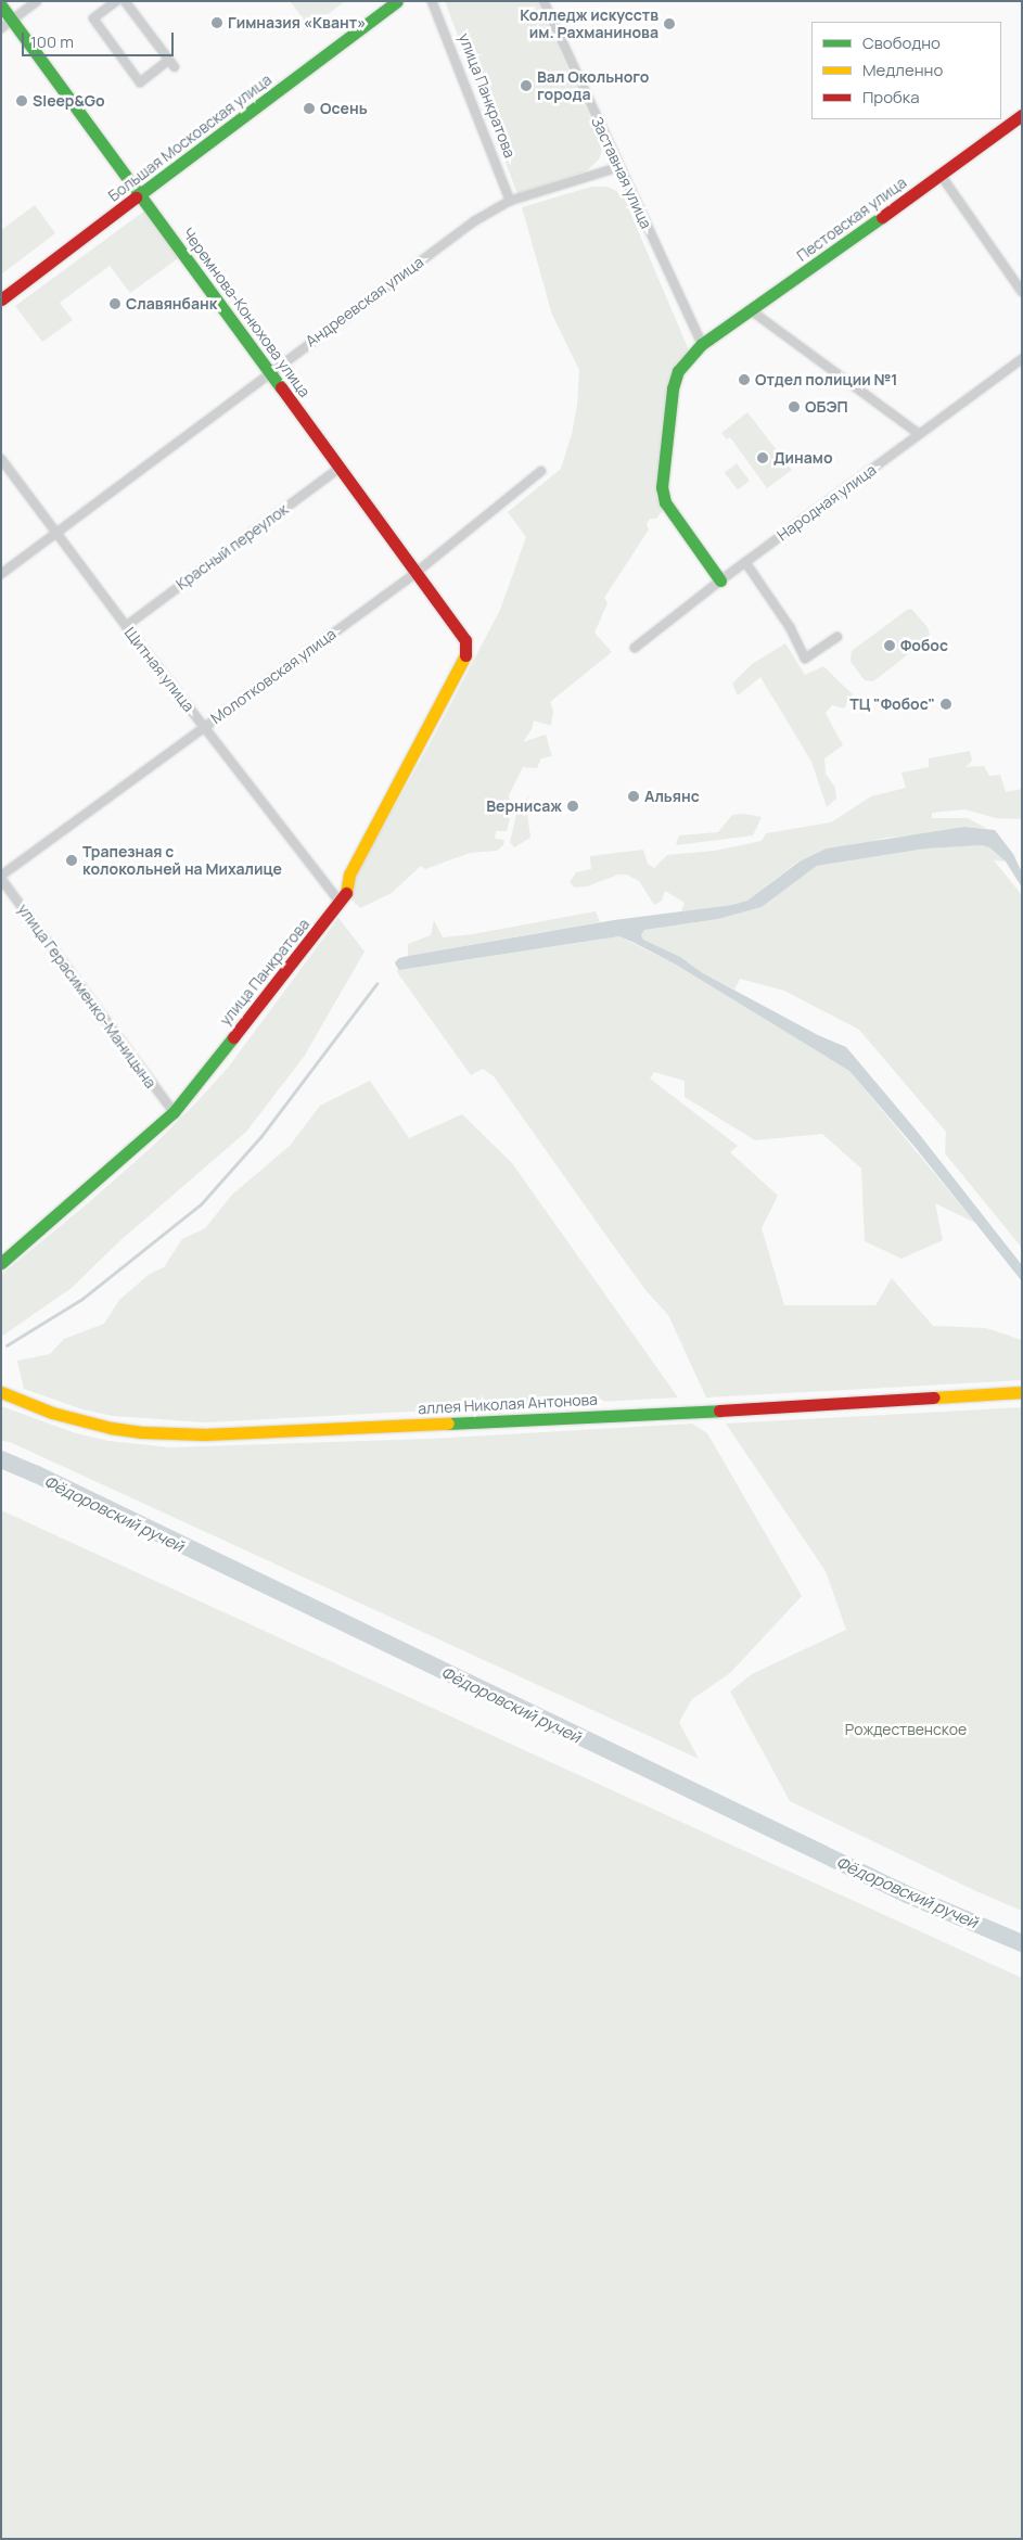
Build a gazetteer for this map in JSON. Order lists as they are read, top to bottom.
{
  "streets": {
    "street": [
      "улица Панкратова",
      "Большая Московская улица",
      "Заставная улица",
      "Пестовская улица",
      "Андреевская улица",
      "Черемнова-Конюхова улица",
      "Народная улица",
      "Красный переулок",
      "Щитная улица",
      "Молотковская улица",
      "улица Герасименко-Маницына",
      "аллея Николая Антонова"
    ]
  },
  "crossings": [
    ["улица Панкратова", "Андреевская улица"],
    ["улица Панкратова", "Черемнова-Конюхова улица"],
    ["улица Панкратова", "Щитная улица"],
    ["улица Панкратова", "улица Герасименко-Маницына"],
    ["Большая Московская улица", "Черемнова-Конюхова улица"],
    ["Заставная улица", "Пестовская улица"],
    ["Заставная улица", "Андреевская улица"],
    ["Пестовская улица", "Народная улица"],
    ["Андреевская улица", "Черемнова-Конюхова улица"],
    ["Андреевская улица", "Щитная улица"],
    ["Черемнова-Конюхова улица", "Красный переулок"],
    ["Черемнова-Конюхова улица", "Молотковская улица"],
    ["Красный переулок", "Щитная улица"],
    ["Щитная улица", "Молотковская улица"],
    ["Молотковская улица", "улица Герасименко-Маницына"]
  ],
  "water": ["Фёдоровский ручей"],
  "parks": ["Рождественское"],
  "places": [
    "Гимназия «Квант»",
    "Колледж искусств им. Рахманинова",
    "Вал Окольного города",
    "Sleep&Go",
    "Осень",
    "Славянбанк",
    "Отдел полиции №1",
    "ОБЭП",
    "Динамо",
    "Фобос",
    "ТЦ \"Фобос\"",
    "Альянс",
    "Вернисаж",
    "Трапезная с колокольней на Михалице"
  ],
  "legend": ["Свободно", "Медленно", "Пробка"],
  "scale_bar": "100 m"
}
